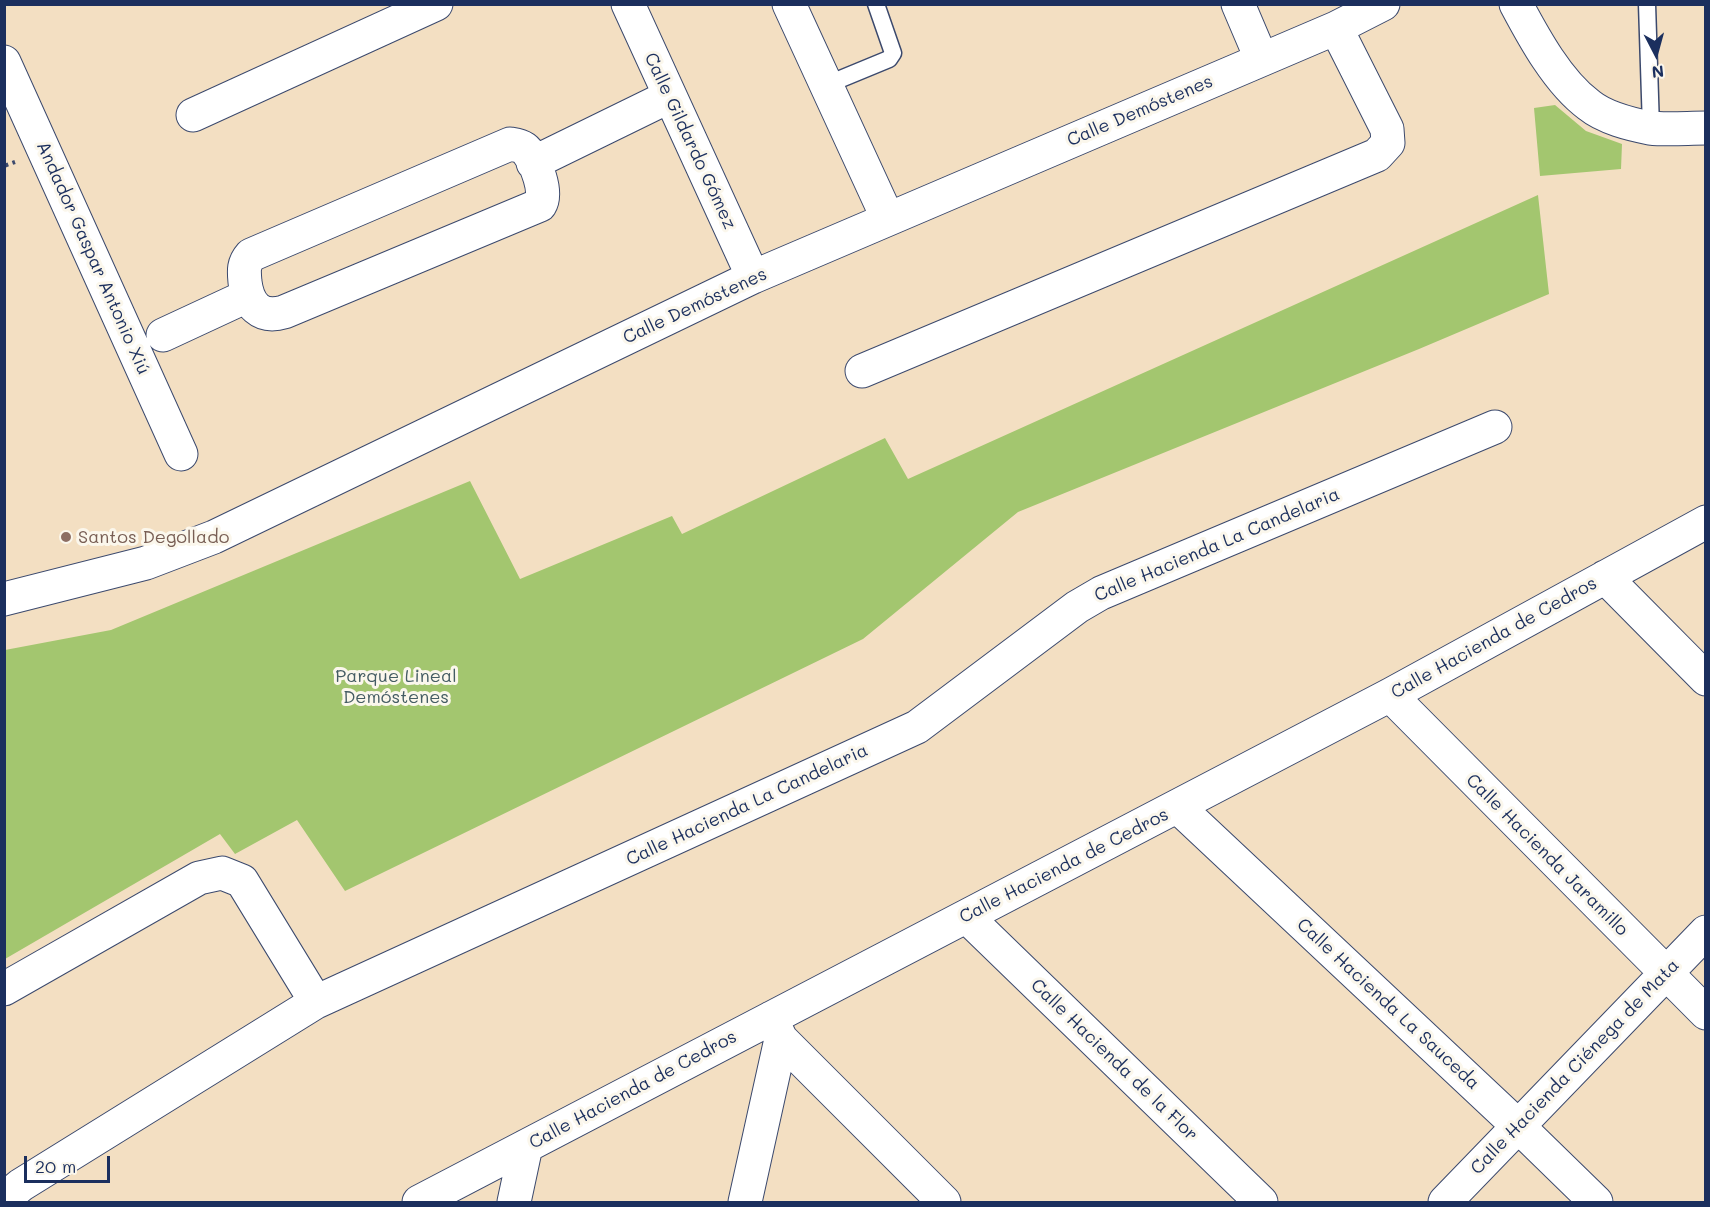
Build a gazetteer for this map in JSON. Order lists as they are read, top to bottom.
{
  "streets": {
    "street": [
      "Calle Demóstenes",
      "Calle Gildardo Gómez",
      "Andador Gaspar Antonio Xiú",
      "Calle Hacienda La Candelaria",
      "Calle Hacienda de Cedros",
      "Calle Hacienda Jaramillo",
      "Calle Hacienda La Sauceda",
      "Calle Hacienda de la Flor",
      "Calle Hacienda Ciénega de Mata"
    ]
  },
  "crossings": [
    ["Calle Demóstenes", "Calle Gildardo Gómez"],
    ["Calle Hacienda de Cedros", "Calle Hacienda Jaramillo"],
    ["Calle Hacienda de Cedros", "Calle Hacienda La Sauceda"],
    ["Calle Hacienda de Cedros", "Calle Hacienda de la Flor"],
    ["Calle Hacienda Jaramillo", "Calle Hacienda Ciénega de Mata"],
    ["Calle Hacienda La Sauceda", "Calle Hacienda Ciénega de Mata"]
  ],
  "parks": ["Parque Lineal Demóstenes"],
  "places": ["Santos Degollado"],
  "scale_bar": "20 m",
  "north": "bottom"
}
